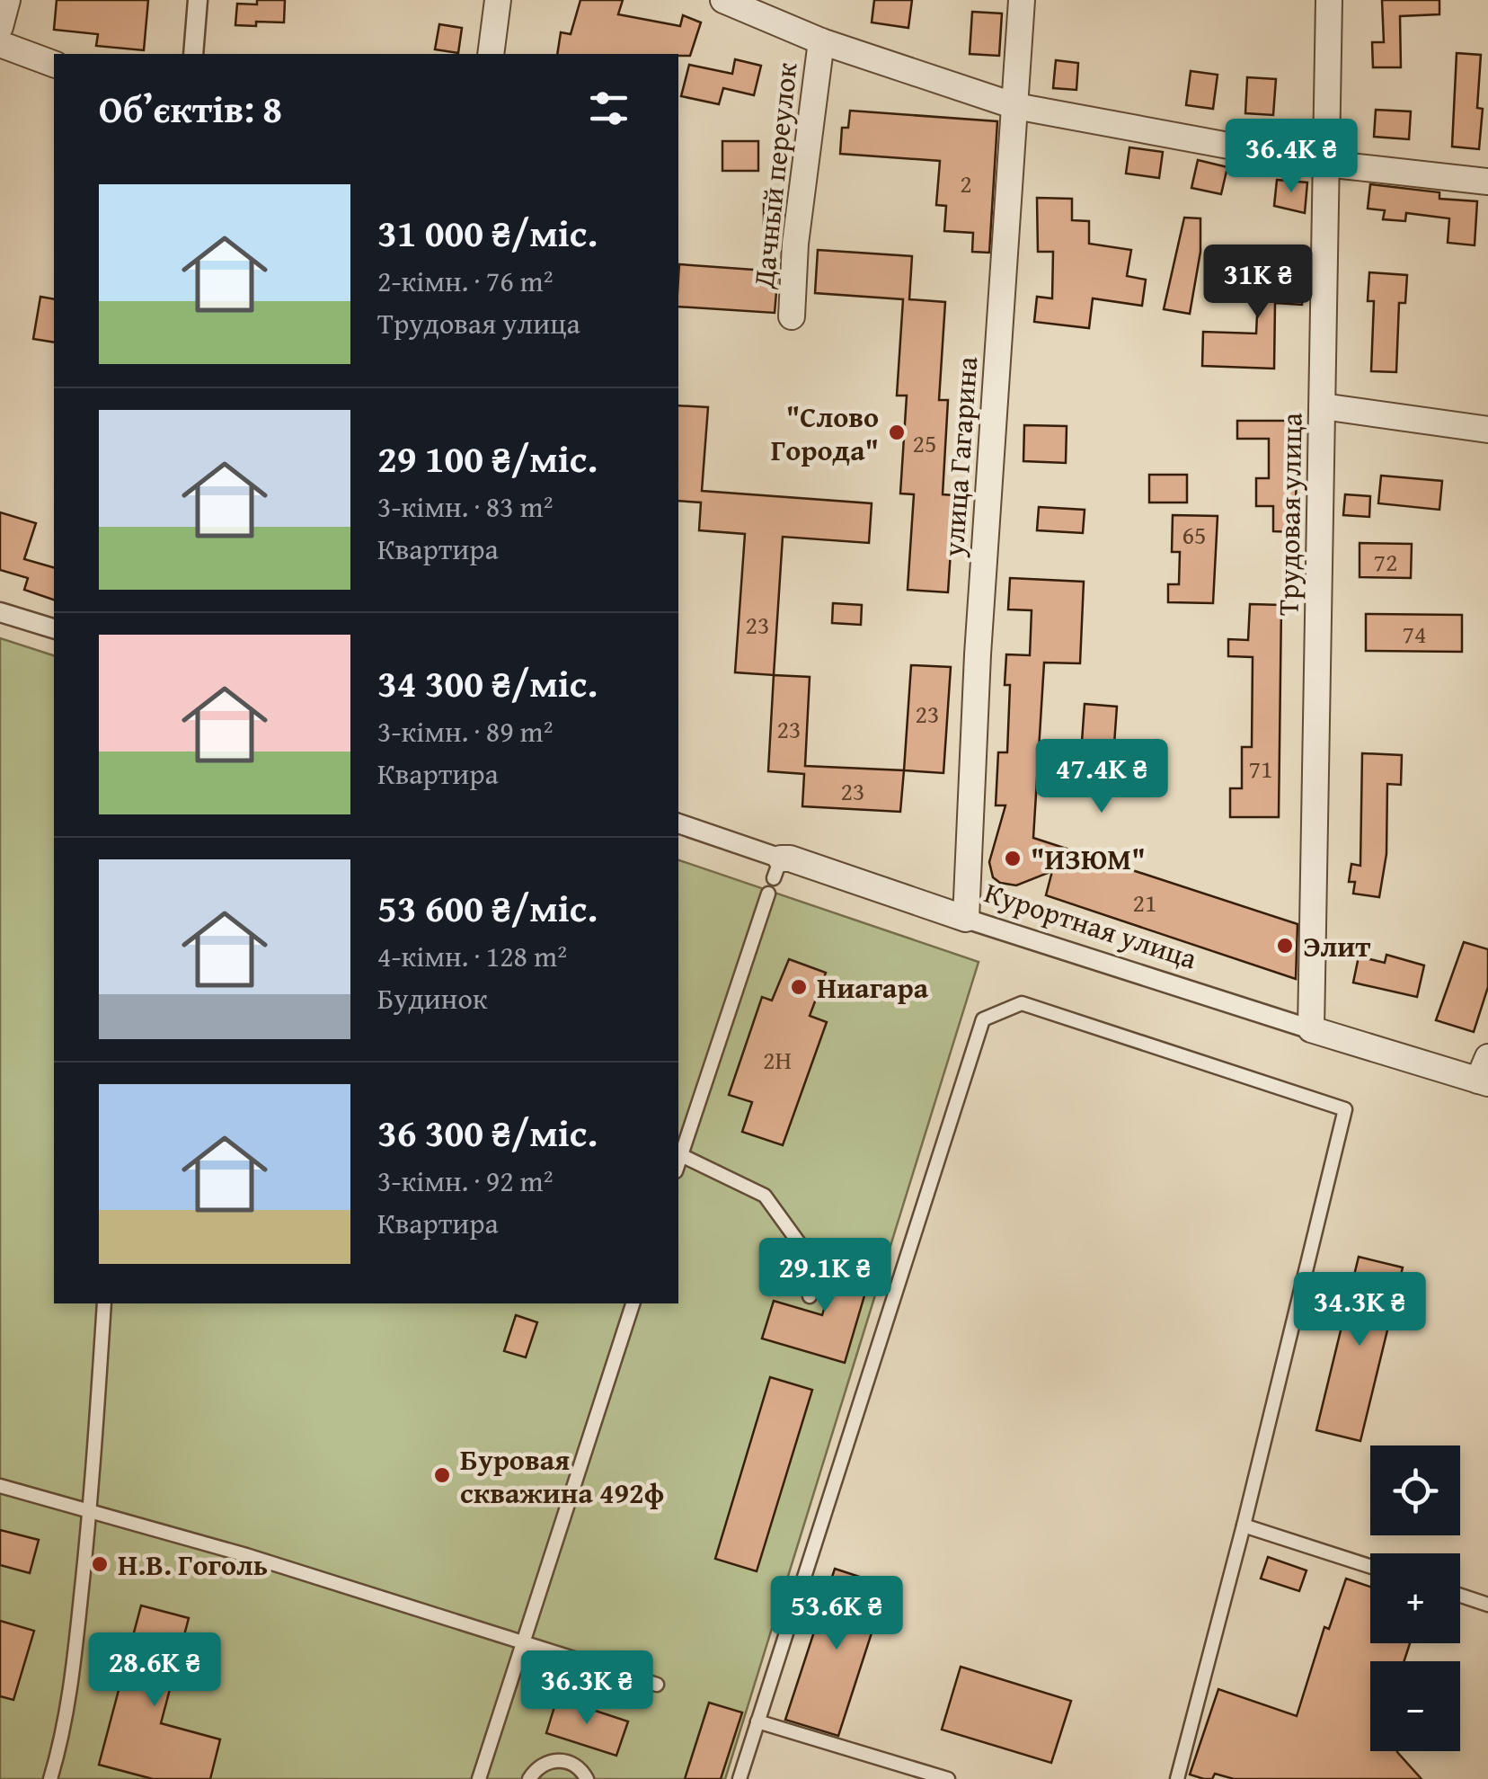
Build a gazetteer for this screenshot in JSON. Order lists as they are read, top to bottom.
{
  "streets": {
    "street": [
      "Дачный переулок",
      "улица Гагарина",
      "Трудовая улица",
      "Курортная улица"
    ]
  },
  "crossings": [
    ["улица Гагарина", "Курортная улица"],
    ["Трудовая улица", "Курортная улица"]
  ],
  "places": [
    "\"Слово Города\"",
    "\"ИЗЮМ\"",
    "Элит",
    "Ниагара",
    "Буровая скважина 492ф",
    "Н.В. Гоголь"
  ],
  "house_numbers": [
    "2",
    "25",
    "65",
    "72",
    "23",
    "74",
    "23",
    "23",
    "71",
    "23",
    "21",
    "2Н"
  ],
  "page": {
    "heading": "Об’єктів: 8",
    "price": [
      "36.4K ₴",
      "31K ₴",
      "47.4K ₴",
      "29.1K ₴",
      "34.3K ₴",
      "53.6K ₴",
      "28.6K ₴",
      "36.3K ₴"
    ],
    "list": [
      {
        "name": "31 000 ₴/міс.",
        "note": "2-кімн. · 76 m² · Трудовая улица"
      },
      {
        "name": "29 100 ₴/міс.",
        "note": "3-кімн. · 83 m² · Квартира"
      },
      {
        "name": "34 300 ₴/міс.",
        "note": "3-кімн. · 89 m² · Квартира"
      },
      {
        "name": "53 600 ₴/міс.",
        "note": "4-кімн. · 128 m² · Будинок"
      },
      {
        "name": "36 300 ₴/міс.",
        "note": "3-кімн. · 92 m² · Квартира"
      }
    ],
    "map_buttons": ["+", "−"]
  }
}
